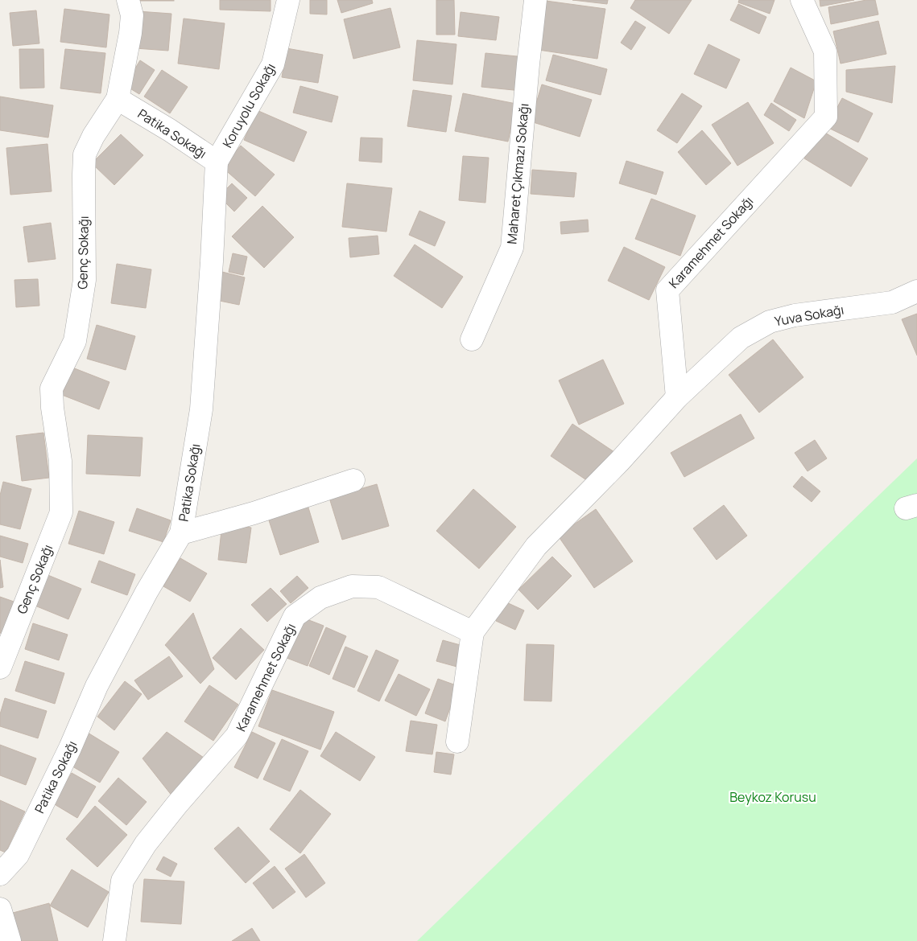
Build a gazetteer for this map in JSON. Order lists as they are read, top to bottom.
{
  "streets": {
    "street": [
      "Koruyolu Sokağı",
      "Patika Sokağı",
      "Maharet Çıkmazı Sokağı",
      "Karamehmet Sokağı",
      "Genç Sokağı",
      "Yuva Sokağı"
    ]
  },
  "crossings": [
    ["Koruyolu Sokağı", "Patika Sokağı"],
    ["Patika Sokağı", "Genç Sokağı"],
    ["Karamehmet Sokağı", "Yuva Sokağı"]
  ],
  "parks": ["Beykoz Korusu"]
}
